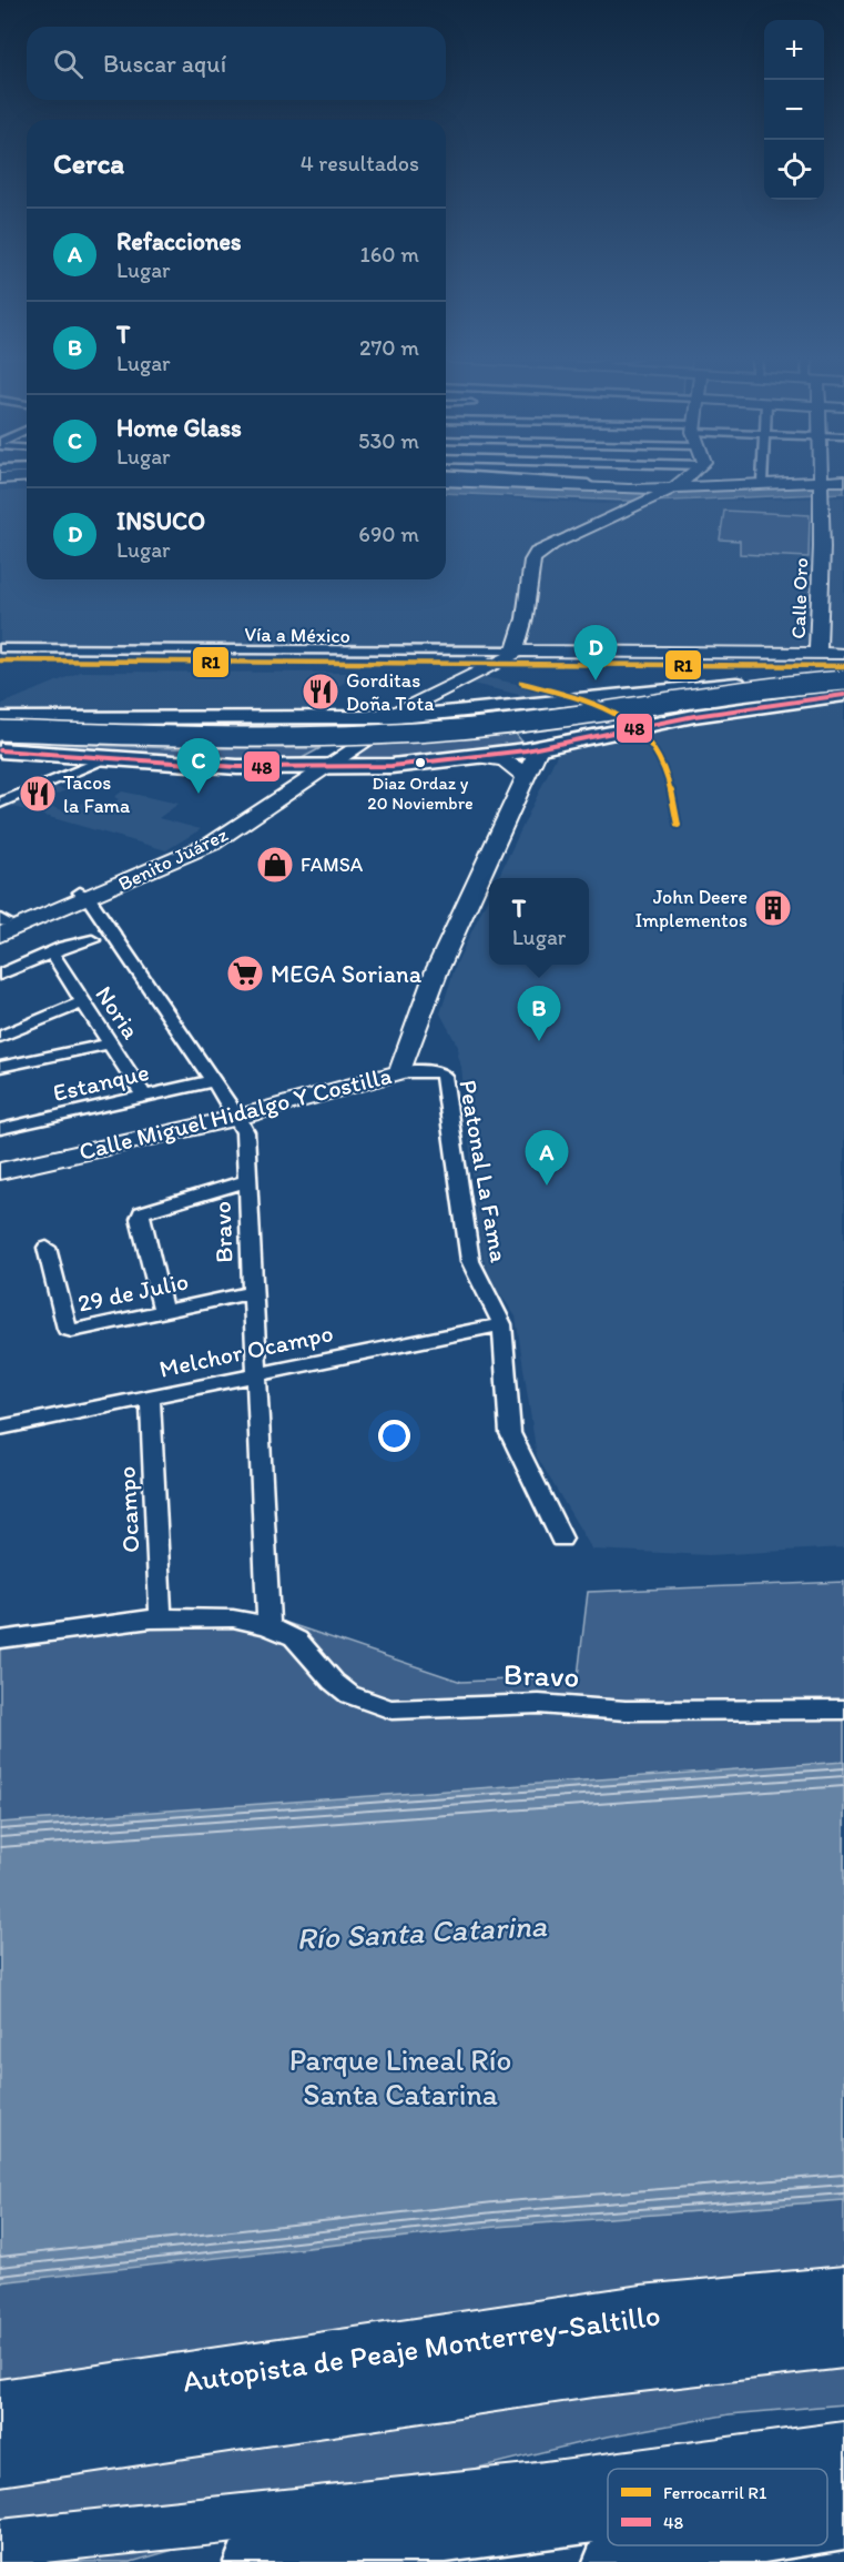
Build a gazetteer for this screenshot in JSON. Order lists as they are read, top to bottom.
{
  "streets": {
    "highway": ["Autopista de Peaje Monterrey-Saltillo"],
    "street": [
      "Calle Oro",
      "Vía a México",
      "Benito Juárez",
      "Noria",
      "Estanque",
      "Calle Miguel Hidalgo Y Costilla",
      "Peatonal La Fama",
      "Bravo",
      "29 de Julio",
      "Melchor Ocampo",
      "Ocampo"
    ]
  },
  "crossings": [
    ["Benito Juárez", "Bravo"],
    ["Noria", "Estanque"],
    ["Estanque", "Bravo"],
    ["Calle Miguel Hidalgo Y Costilla", "Peatonal La Fama"],
    ["Calle Miguel Hidalgo Y Costilla", "Bravo"],
    ["Peatonal La Fama", "Melchor Ocampo"],
    ["Bravo", "29 de Julio"],
    ["Bravo", "Melchor Ocampo"],
    ["Bravo", "Ocampo"],
    ["Melchor Ocampo", "Ocampo"]
  ],
  "water": ["Río Santa Catarina"],
  "parks": ["Parque Lineal Río Santa Catarina"],
  "places": {
    "restaurant": ["Gorditas Doña Tota", "Tacos la Fama"],
    "other": ["Diaz Ordaz y 20 Noviembre"],
    "shop": ["FAMSA"],
    "building": ["John Deere Implementos"],
    "supermarket": ["MEGA Soriana"]
  },
  "lines": ["rail line R1", "transit line 48"],
  "legend": ["Ferrocarril R1", "48"],
  "page": {
    "map_buttons": ["+", "−"],
    "search": "Buscar aquí",
    "heading": ["Cerca", "4 resultados"],
    "list": [
      {
        "mark": "A",
        "name": "Refacciones",
        "note": "Lugar",
        "value": "160 m"
      },
      {
        "mark": "B",
        "name": "T",
        "note": "Lugar",
        "value": "270 m"
      },
      {
        "mark": "C",
        "name": "Home Glass",
        "note": "Lugar",
        "value": "530 m"
      },
      {
        "mark": "D",
        "name": "INSUCO",
        "note": "Lugar",
        "value": "690 m"
      }
    ],
    "pins": [
      "D",
      "C",
      "B",
      "A"
    ],
    "popup": ["T", "Lugar"]
  }
}
